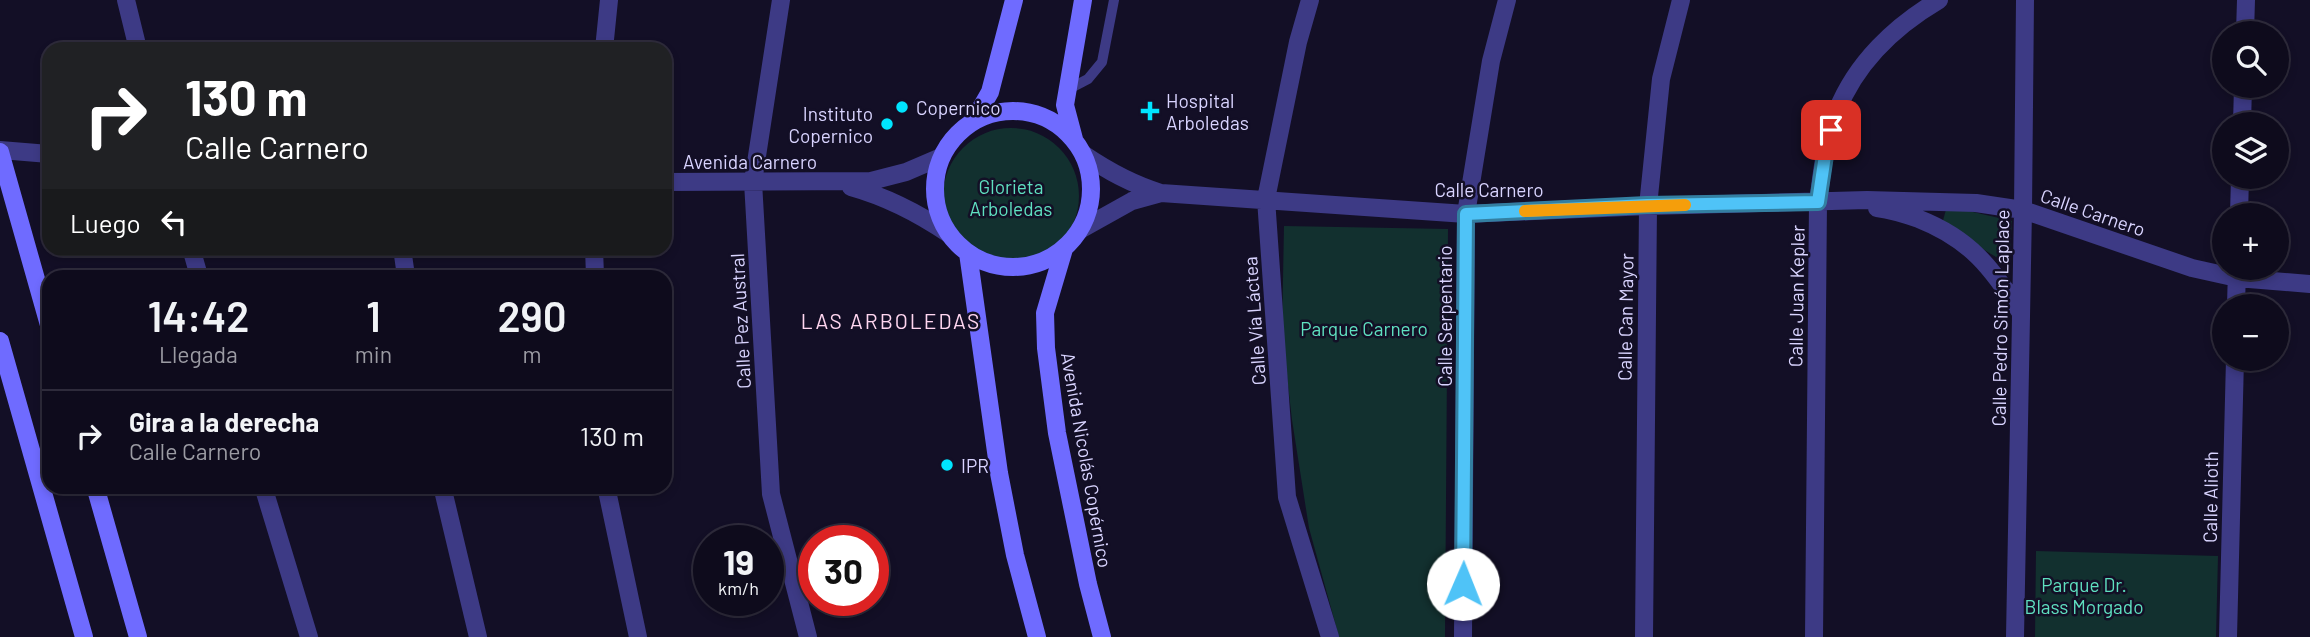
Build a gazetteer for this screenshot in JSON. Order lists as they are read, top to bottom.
{
  "streets": {
    "main road": ["Avenida Nicolás Copérnico"],
    "street": [
      "Avenida Carnero",
      "Calle Carnero",
      "Calle Juan Kepler",
      "Calle Serpentario",
      "Calle Can Mayor",
      "Calle Pedro Simón Laplace",
      "Calle Pez Austral",
      "Calle Vía Láctea",
      "Calle Alioth"
    ]
  },
  "crossings": [
    ["Avenida Carnero", "Calle Carnero"],
    ["Avenida Carnero", "Calle Pez Austral"],
    ["Avenida Carnero", "Avenida Nicolás Copérnico"],
    ["Calle Carnero", "Calle Juan Kepler"],
    ["Calle Carnero", "Calle Serpentario"],
    ["Calle Carnero", "Calle Can Mayor"],
    ["Calle Carnero", "Calle Pedro Simón Laplace"],
    ["Calle Carnero", "Calle Vía Láctea"],
    ["Calle Carnero", "Avenida Nicolás Copérnico"]
  ],
  "districts": ["LAS ARBOLEDAS"],
  "parks": ["Glorieta Arboledas", "Parque Carnero", "Parque Dr. Blass Morgado"],
  "places": {
    "other": ["Copernico", "Instituto Copernico", "IPR"],
    "health": ["Hospital Arboledas"]
  },
  "page": {
    "map_buttons": ["+", "−"],
    "turn": ["130 m", "Calle Carnero"],
    "then": "Luego",
    "eta": [
      "14:42",
      "Llegada",
      "1",
      "min",
      "290",
      "m"
    ],
    "list": [
      {
        "name": "Gira a la derecha",
        "note": "Calle Carnero",
        "value": "130 m"
      }
    ],
    "speed": "19 km/h",
    "limit": "30"
  }
}
